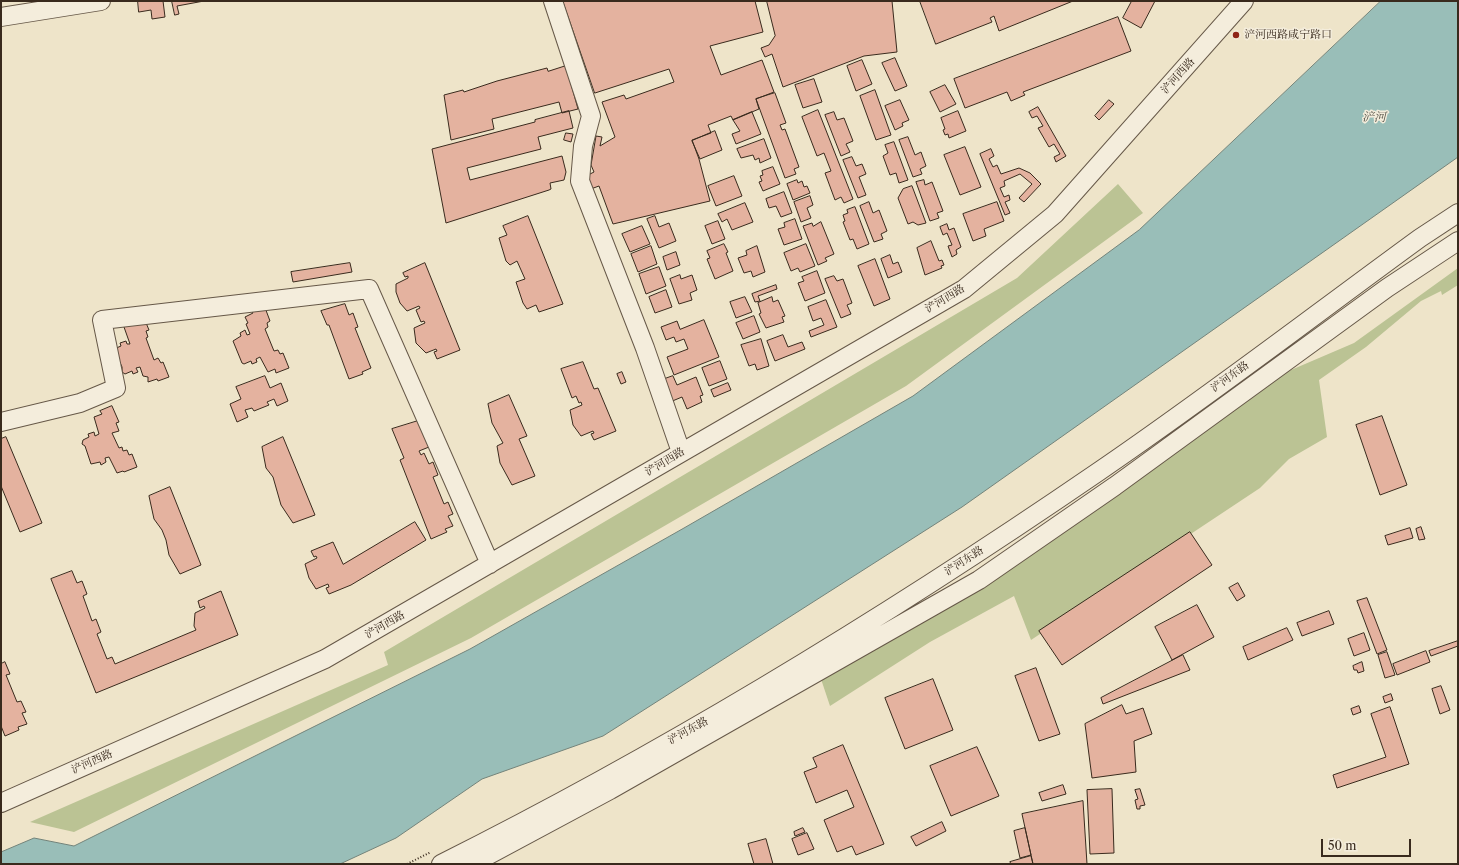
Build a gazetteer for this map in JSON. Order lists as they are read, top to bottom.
{
  "streets": {
    "street": ["浐河西路", "浐河东路"]
  },
  "water": ["浐河"],
  "places": ["浐河西路咸宁路口"],
  "scale_bar": "50 m"
}
